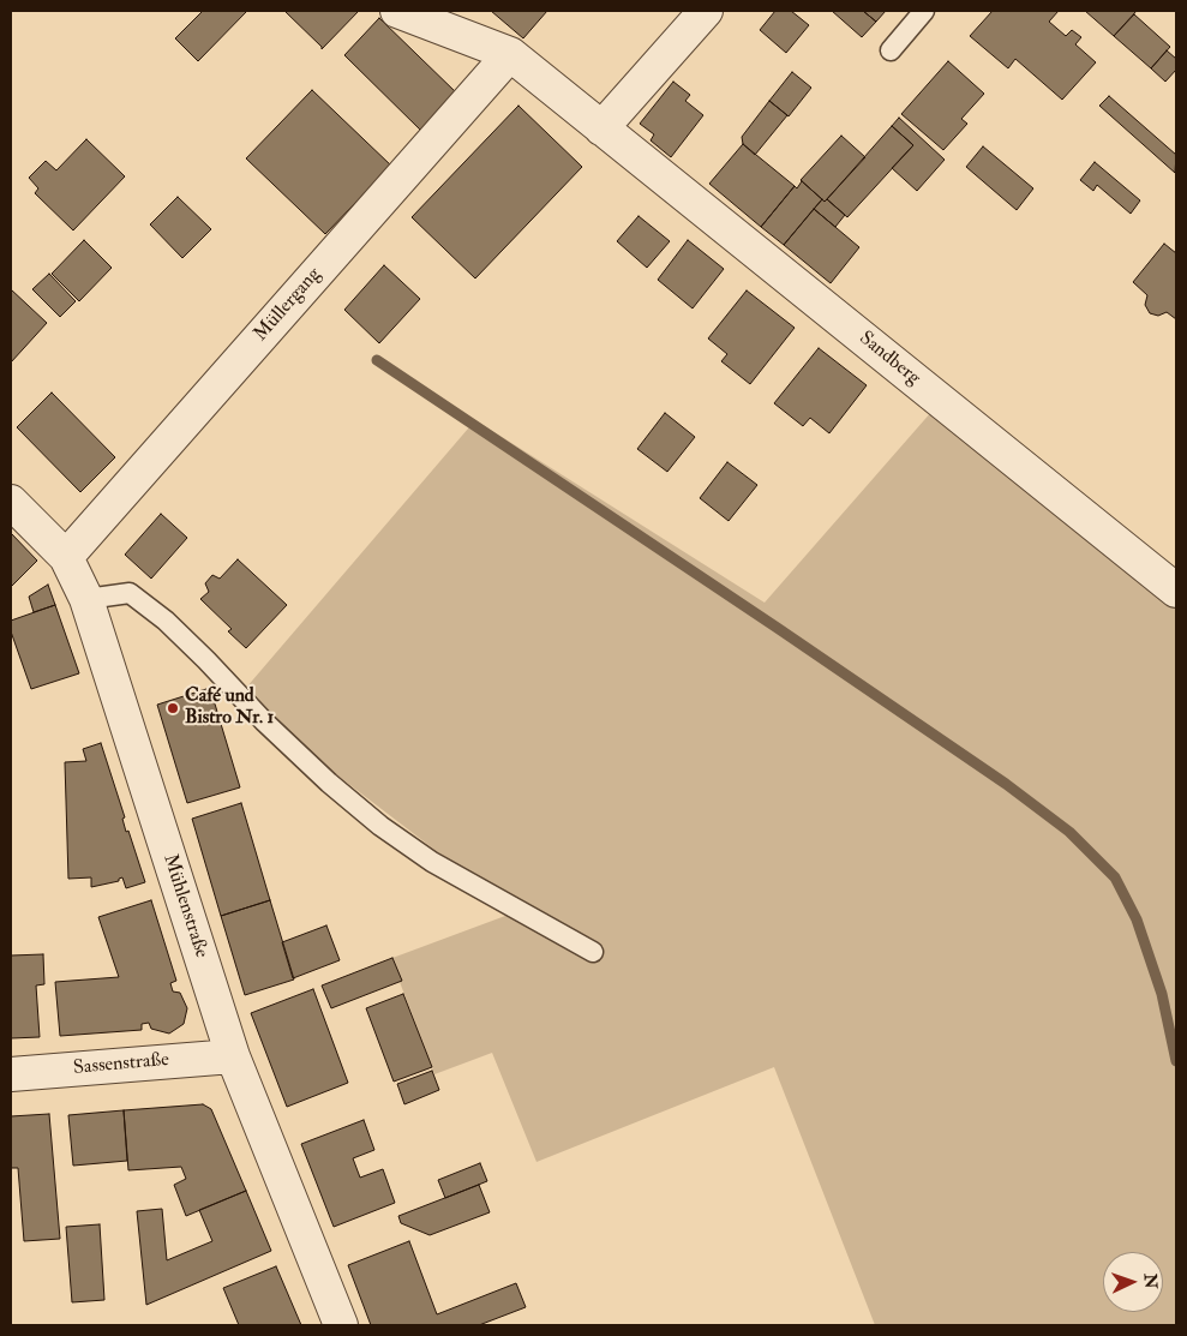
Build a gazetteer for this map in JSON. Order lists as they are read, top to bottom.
{
  "streets": {
    "street": [
      "Müllergang",
      "Sandberg",
      "Mühlenstraße",
      "Sassenstraße"
    ]
  },
  "crossings": [
    ["Müllergang", "Sandberg"],
    ["Müllergang", "Mühlenstraße"],
    ["Mühlenstraße", "Sassenstraße"]
  ],
  "places": ["Café und Bistro Nr. 1"],
  "north": "right"
}
